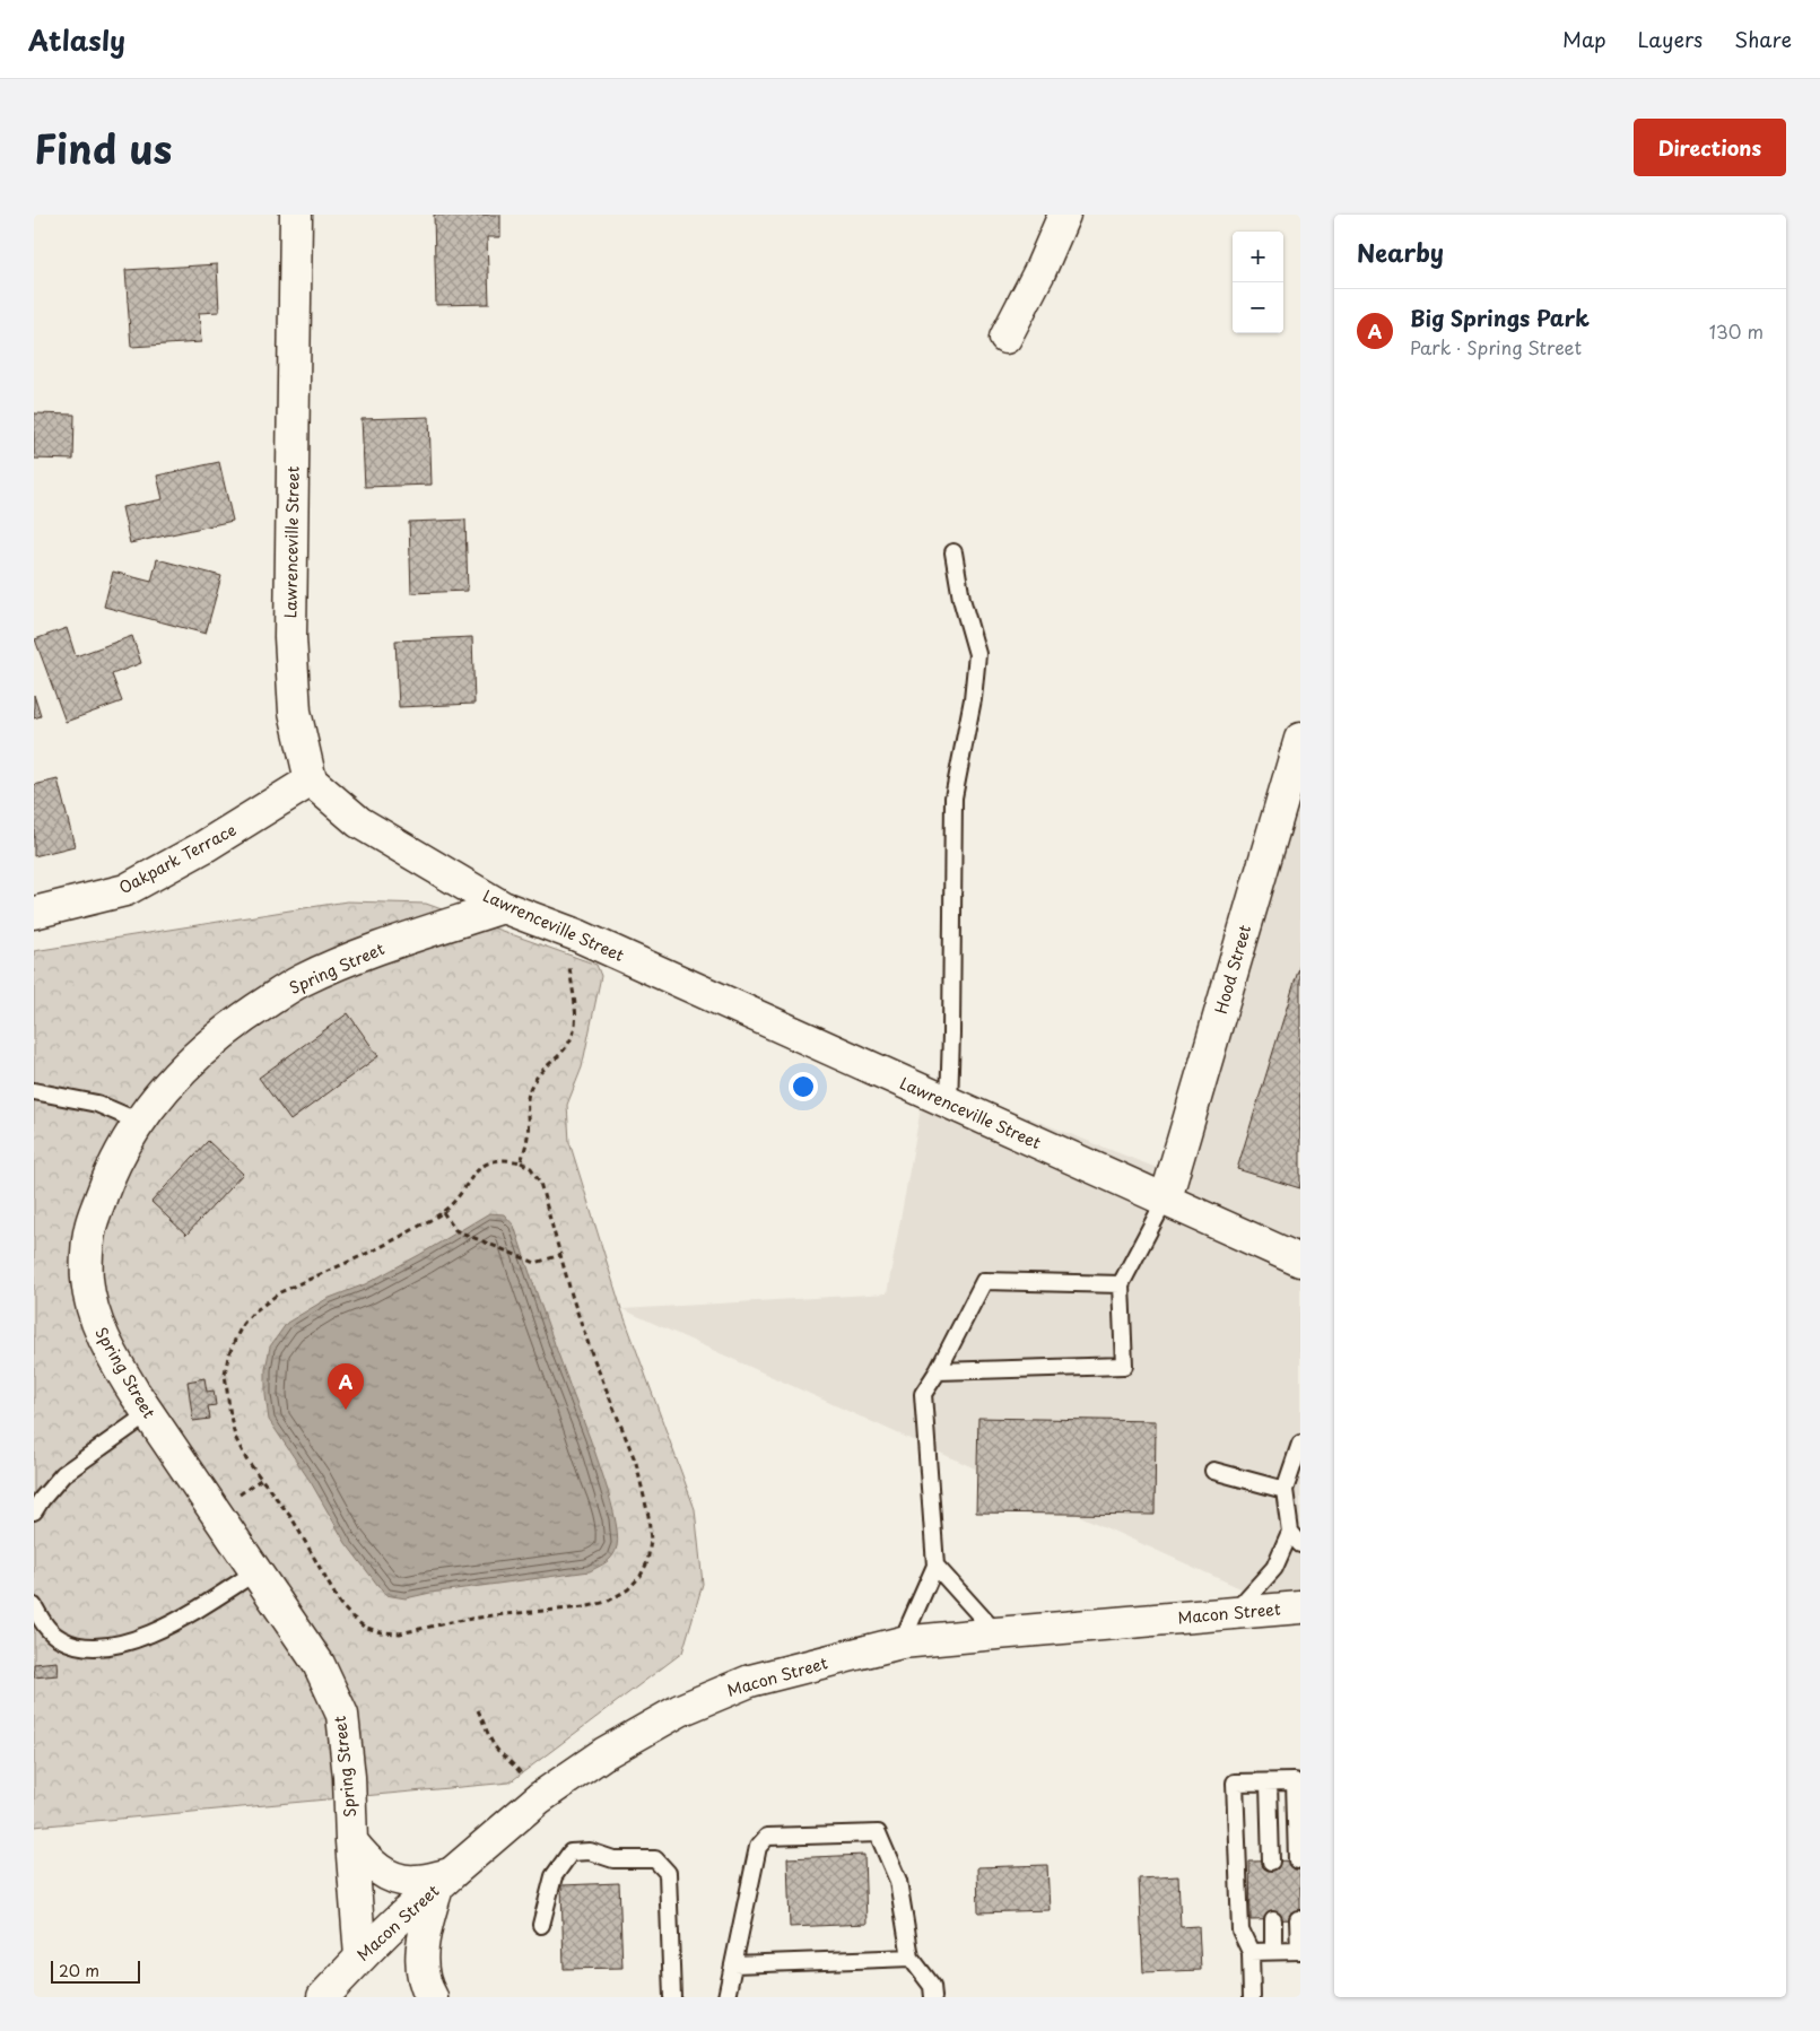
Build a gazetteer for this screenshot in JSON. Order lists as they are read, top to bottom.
{
  "streets": {
    "street": [
      "Lawrenceville Street",
      "Oakpark Terrace",
      "Spring Street",
      "Hood Street",
      "Macon Street"
    ]
  },
  "crossings": [
    ["Lawrenceville Street", "Oakpark Terrace"],
    ["Lawrenceville Street", "Spring Street"],
    ["Lawrenceville Street", "Hood Street"],
    ["Spring Street", "Macon Street"]
  ],
  "scale_bar": "20 m",
  "page": {
    "header": "Atlasly",
    "nav": ["Map", "Layers", "Share"],
    "title": "Find us",
    "buttons": "Directions",
    "heading": "Nearby",
    "map_buttons": ["+", "−"],
    "list": [
      {
        "mark": "A",
        "name": "Big Springs Park",
        "note": "Park · Spring Street",
        "value": "130 m"
      }
    ],
    "pins": "A",
    "scale": "20 m"
  }
}
